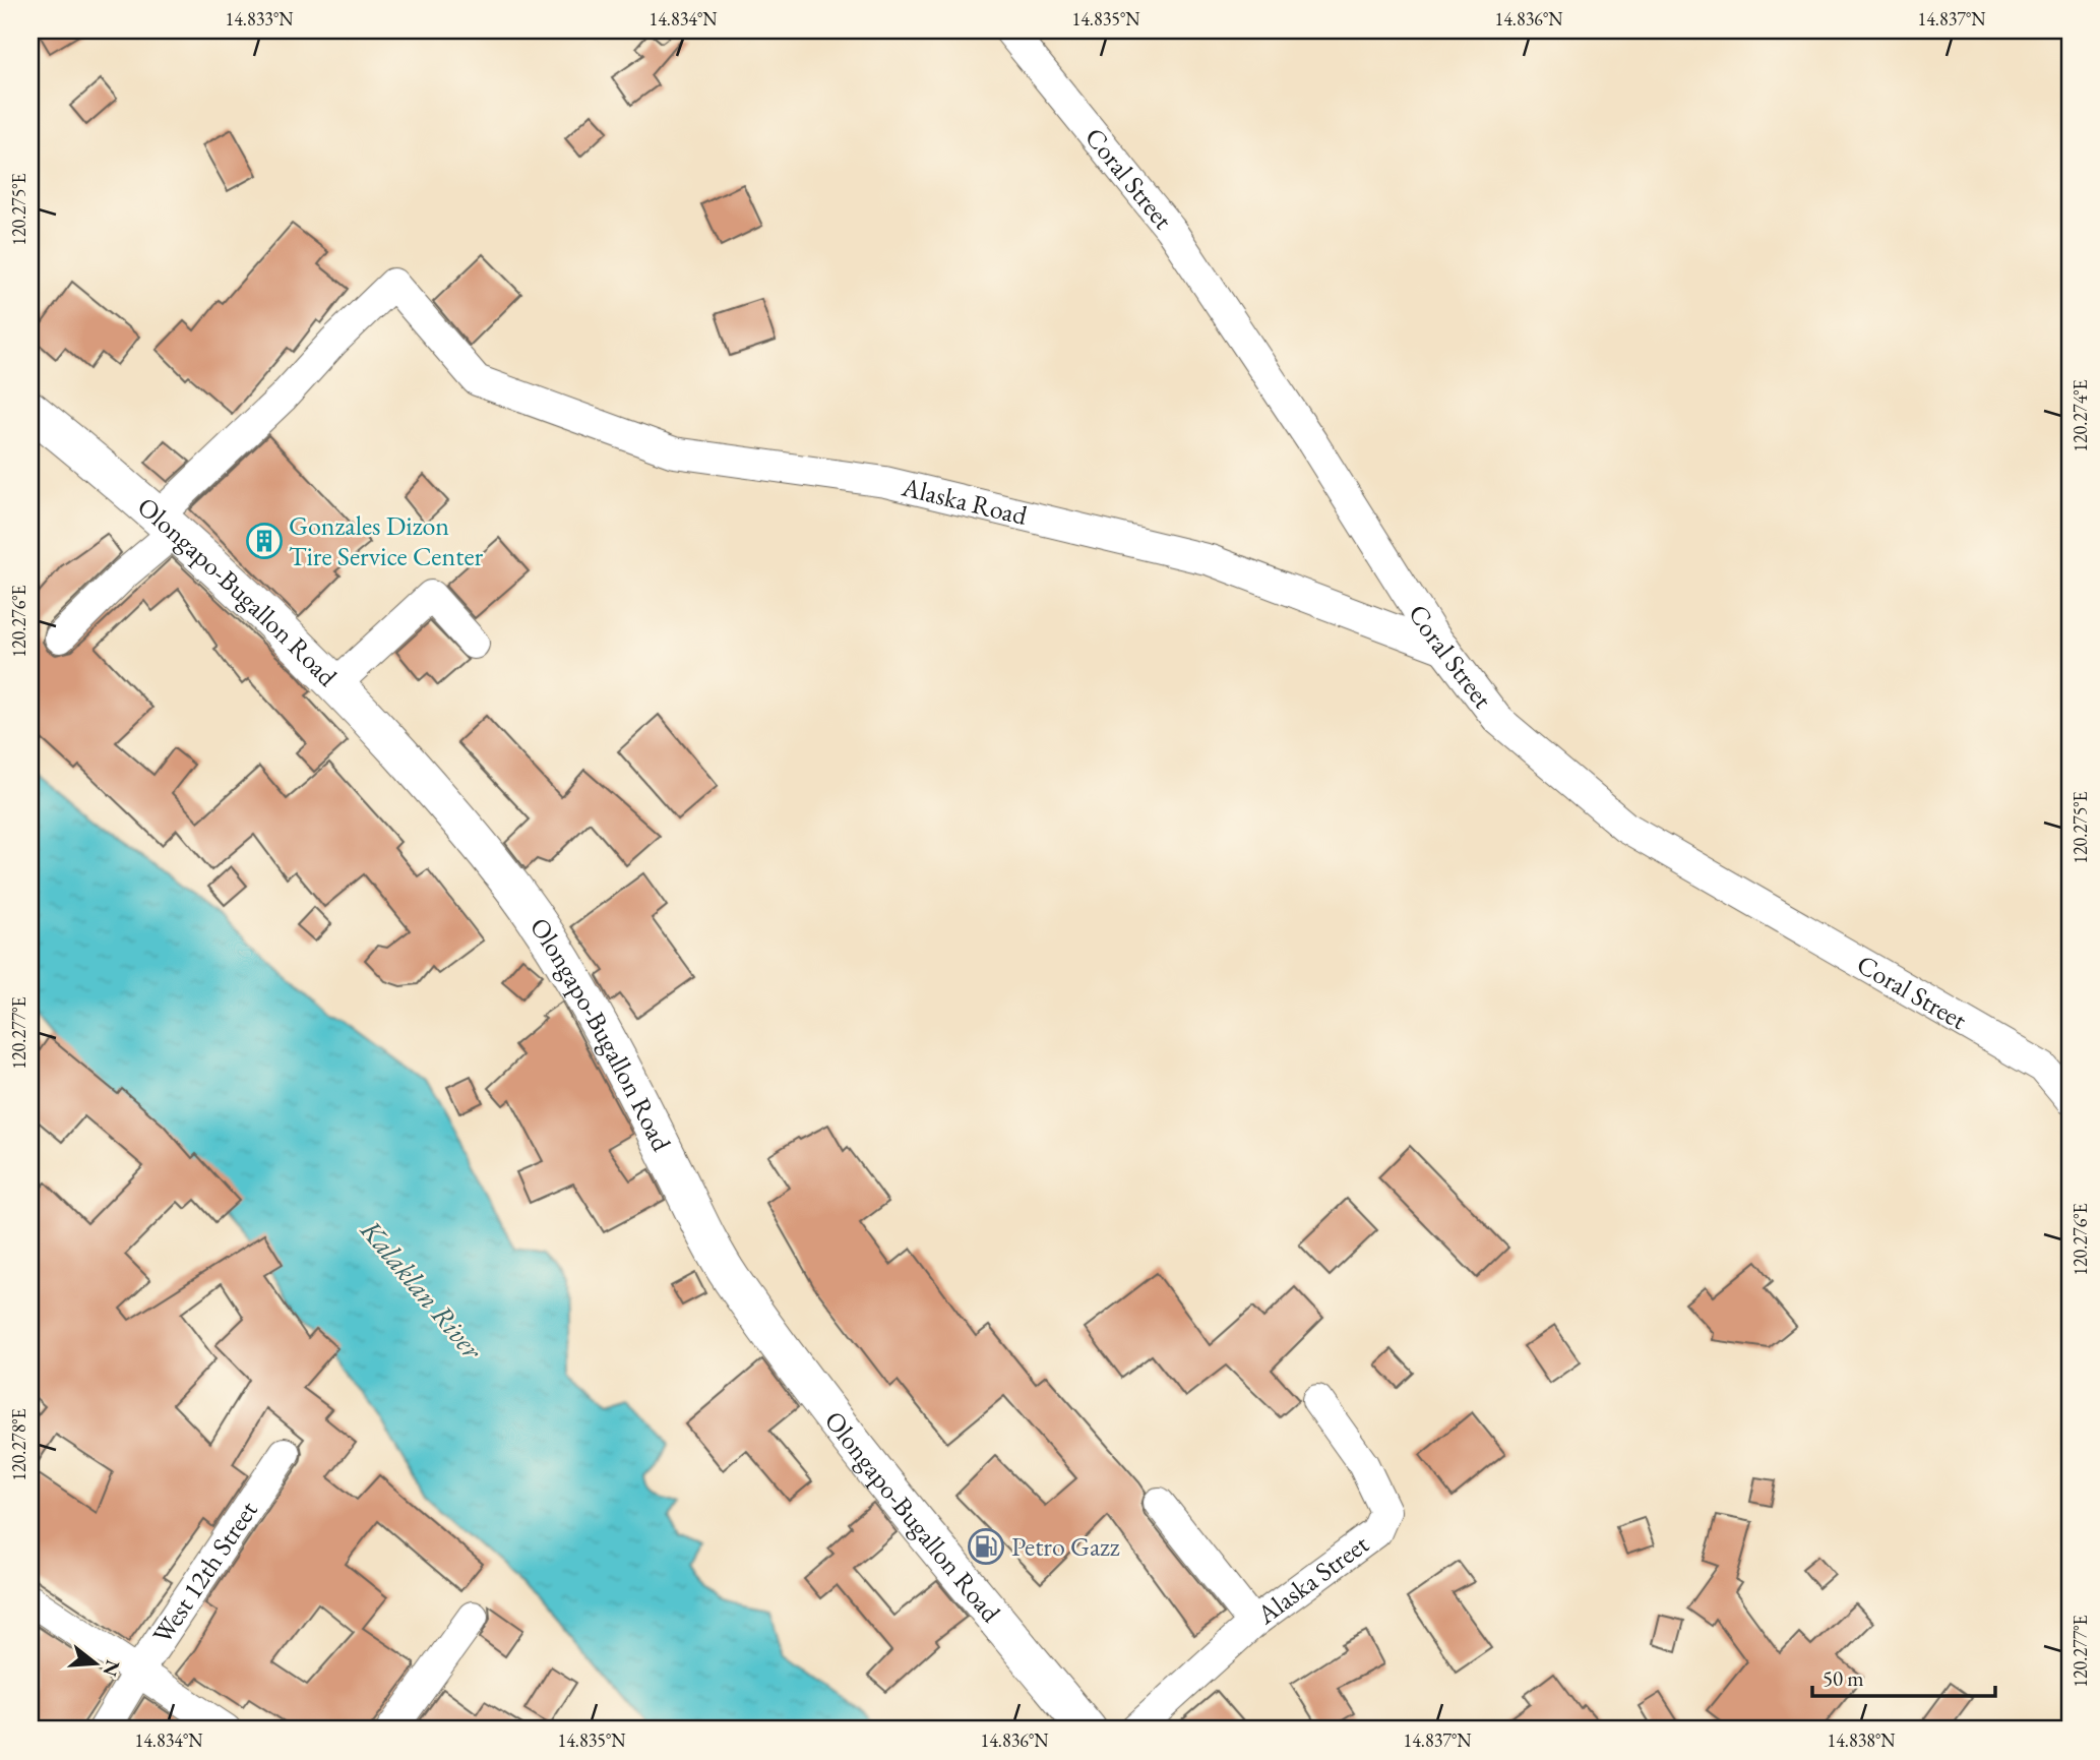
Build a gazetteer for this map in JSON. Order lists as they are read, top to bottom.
{
  "streets": {
    "main road": ["Olongapo-Bugallon Road"],
    "street": [
      "Coral Street",
      "Alaska Road",
      "West 12th Street",
      "Alaska Street"
    ]
  },
  "crossings": [
    ["Coral Street", "Alaska Road"],
    ["Alaska Road", "Olongapo-Bugallon Road"]
  ],
  "water": ["Kalaklan River"],
  "places": {
    "building": ["Gonzales Dizon Tire Service Center"],
    "fuel station": ["Petro Gazz"]
  },
  "scale_bar": "50 m",
  "north": "right",
  "coordinates": [
    "14.833°N",
    "14.834°N",
    "14.835°N",
    "14.836°N",
    "14.837°N",
    "120.275°E",
    "120.274°E",
    "120.276°E",
    "120.277°E",
    "120.278°E",
    "14.838°N"
  ]
}
